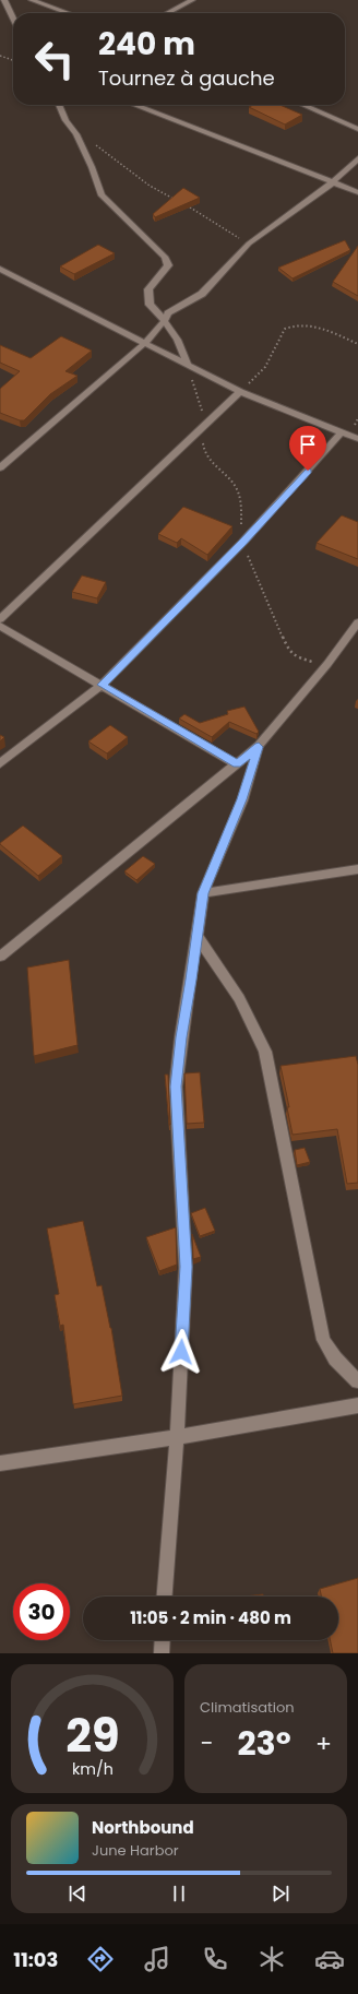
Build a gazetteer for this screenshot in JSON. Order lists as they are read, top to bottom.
{
  "page": {
    "turn": ["240 m", "Tournez à gauche"],
    "limit": "30",
    "trip": "11:05 · 2 min · 480 m",
    "tile": "Climatisation",
    "heat": ["−", "23°", "+"],
    "song": ["Northbound", "June Harbor"],
    "tabs": "11:03",
    "gauge": ["29", "km/h"]
  }
}
